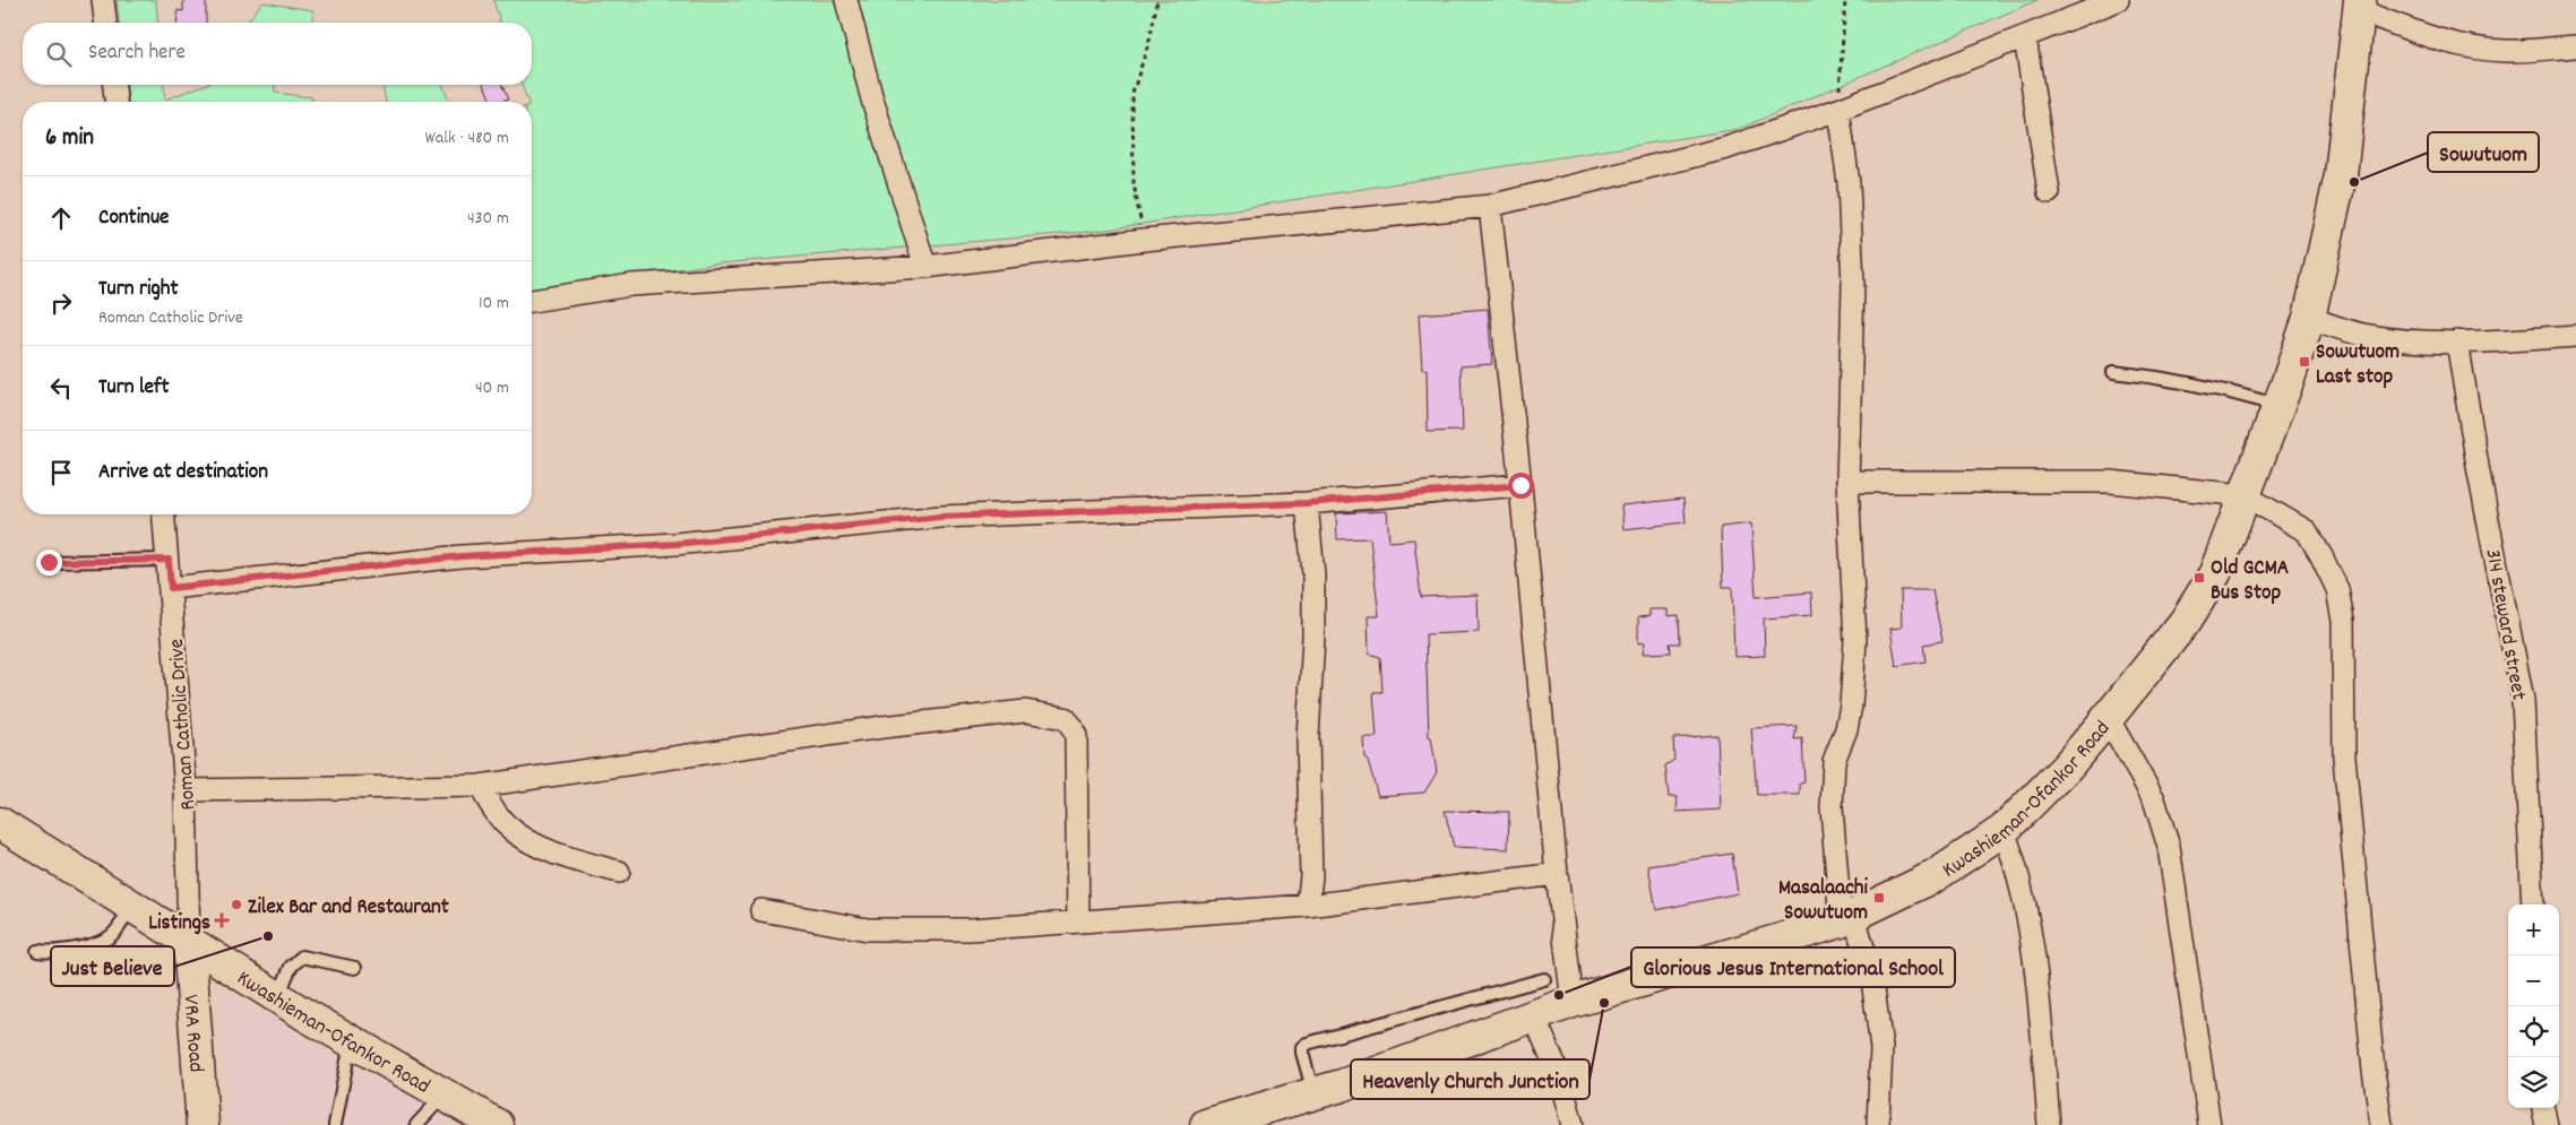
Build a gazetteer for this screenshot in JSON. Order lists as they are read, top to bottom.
{
  "streets": {
    "main road": ["Kwashieman-Ofankor Road", "VRA Road"],
    "street": ["314 steward street", "Roman Catholic Drive"]
  },
  "crossings": [
    ["Roman Catholic Drive", "Kwashieman-Ofankor Road"],
    ["Roman Catholic Drive", "VRA Road"],
    ["Kwashieman-Ofankor Road", "VRA Road"]
  ],
  "places": {
    "other": [
      "Sowutuom",
      "Zilex Bar and Restaurant",
      "Just Believe",
      "Glorious Jesus International School",
      "Heavenly Church Junction"
    ],
    "transit": ["Sowutuom Last stop", "Old GCMA Bus Stop", "Masalaachi Sowutuom"],
    "health": ["Listings"]
  },
  "page": {
    "search": "Search here",
    "heading": ["6 min", "Walk · 480 m"],
    "list": [
      ["Continue", "430 m"],
      ["Turn right", "Roman Catholic Drive", "10 m"],
      ["Turn left", "40 m"],
      "Arrive at destination"
    ],
    "map_buttons": ["+", "−"]
  }
}
